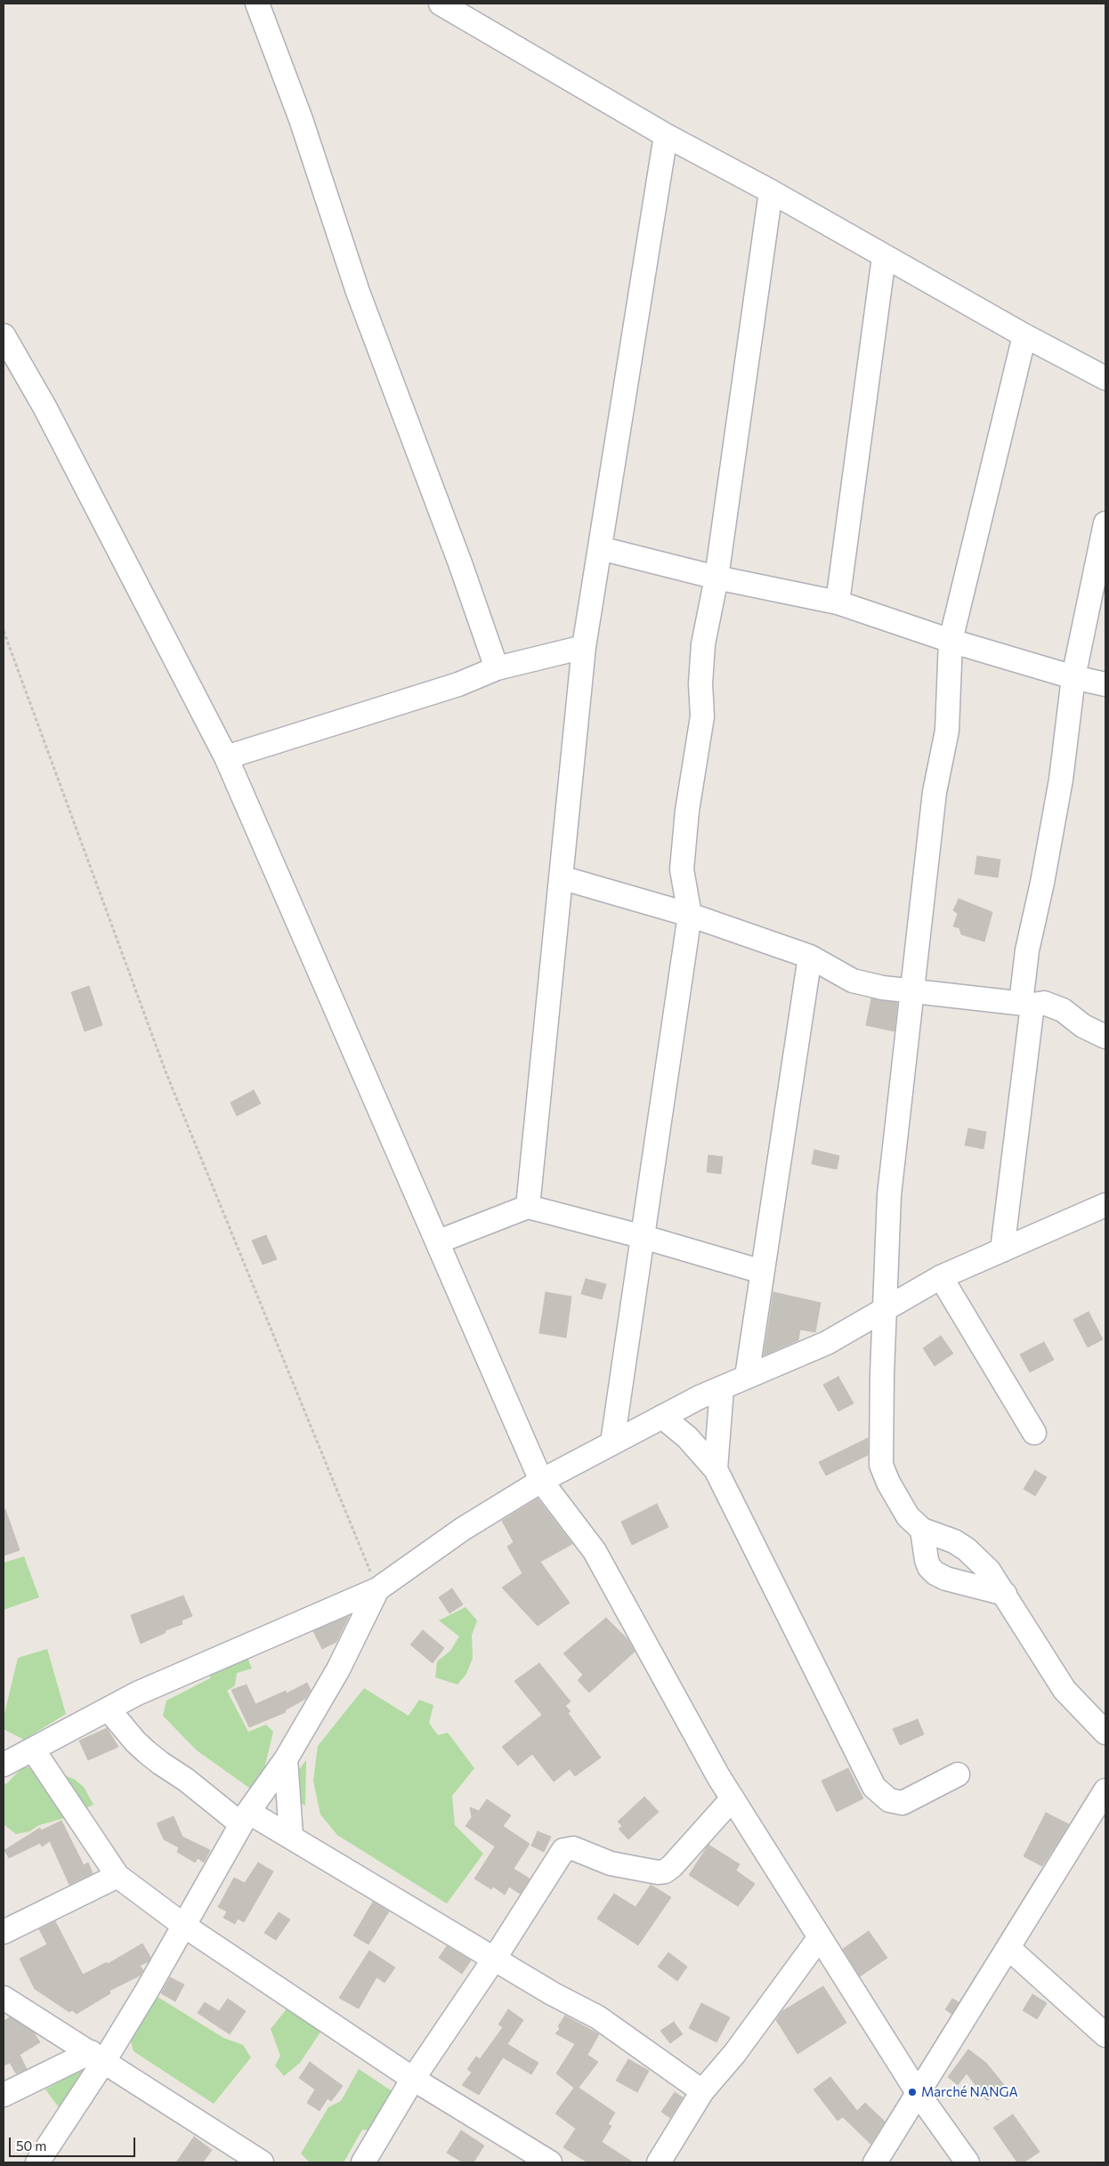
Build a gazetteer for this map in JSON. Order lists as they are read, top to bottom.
{
  "places": ["Marché NANGA"],
  "scale_bar": "50 m"
}
